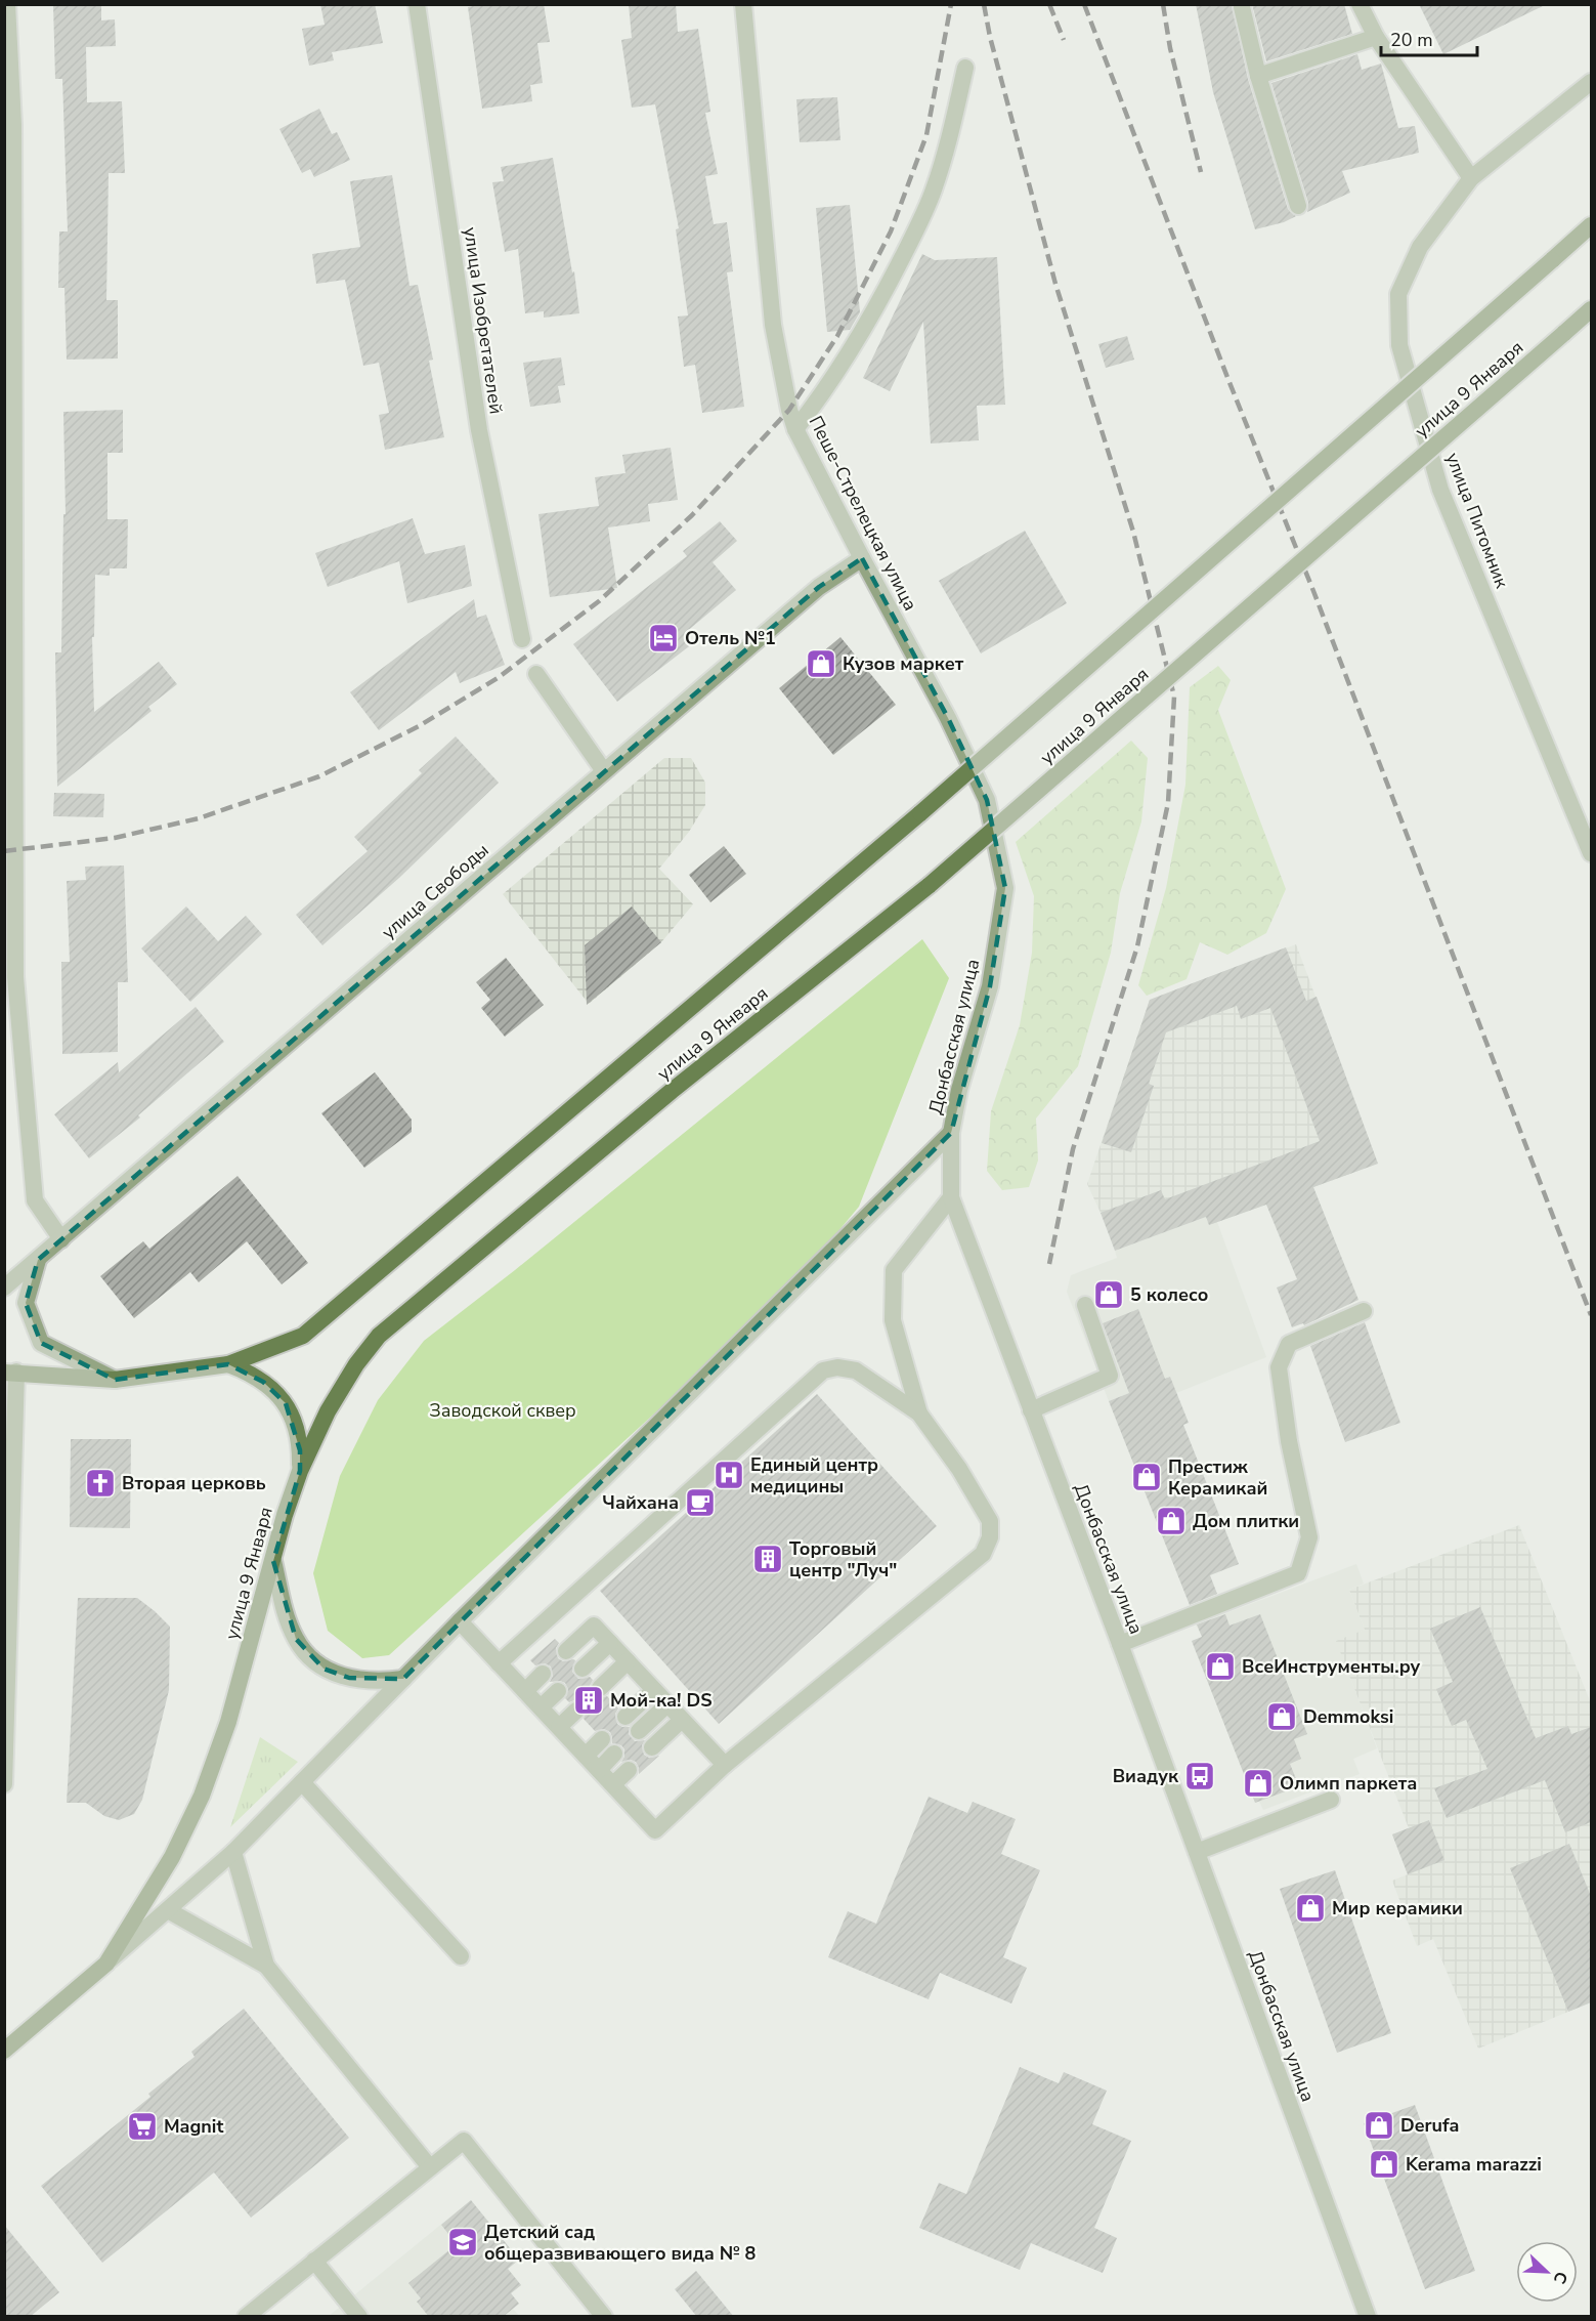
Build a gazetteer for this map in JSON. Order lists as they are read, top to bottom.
{
  "streets": {
    "main road": ["улица 9 Января"],
    "street": [
      "улица Изобретателей",
      "Пеше-Стрелецкая улица",
      "улица Питомник",
      "улица Свободы",
      "Донбасская улица"
    ]
  },
  "crossings": [
    ["улица 9 Января", "Донбасская улица"],
    ["Пеше-Стрелецкая улица", "улица Свободы"],
    ["Пеше-Стрелецкая улица", "Донбасская улица"]
  ],
  "parks": ["Заводской сквер"],
  "places": {
    "hotel": ["Отель №1"],
    "shop": [
      "Кузов маркет",
      "5 колесо",
      "Престиж Керамикай",
      "Дом плитки",
      "ВсеИнструменты.ру",
      "Demmoksi",
      "Олимп паркета",
      "Мир керамики",
      "Derufa",
      "Kerama marazzi"
    ],
    "hospital": ["Единый центр медицины"],
    "church": ["Вторая церковь"],
    "cafe": ["Чайхана"],
    "building": ["Торговый центр \"Луч\"", "Мой-ка! DS"],
    "bus stop": ["Виадук"],
    "supermarket": ["Magnit"],
    "school or university": ["Детский сад общеразвивающего вида № 8"]
  },
  "scale_bar": "20 m",
  "north": "bottom right"
}
